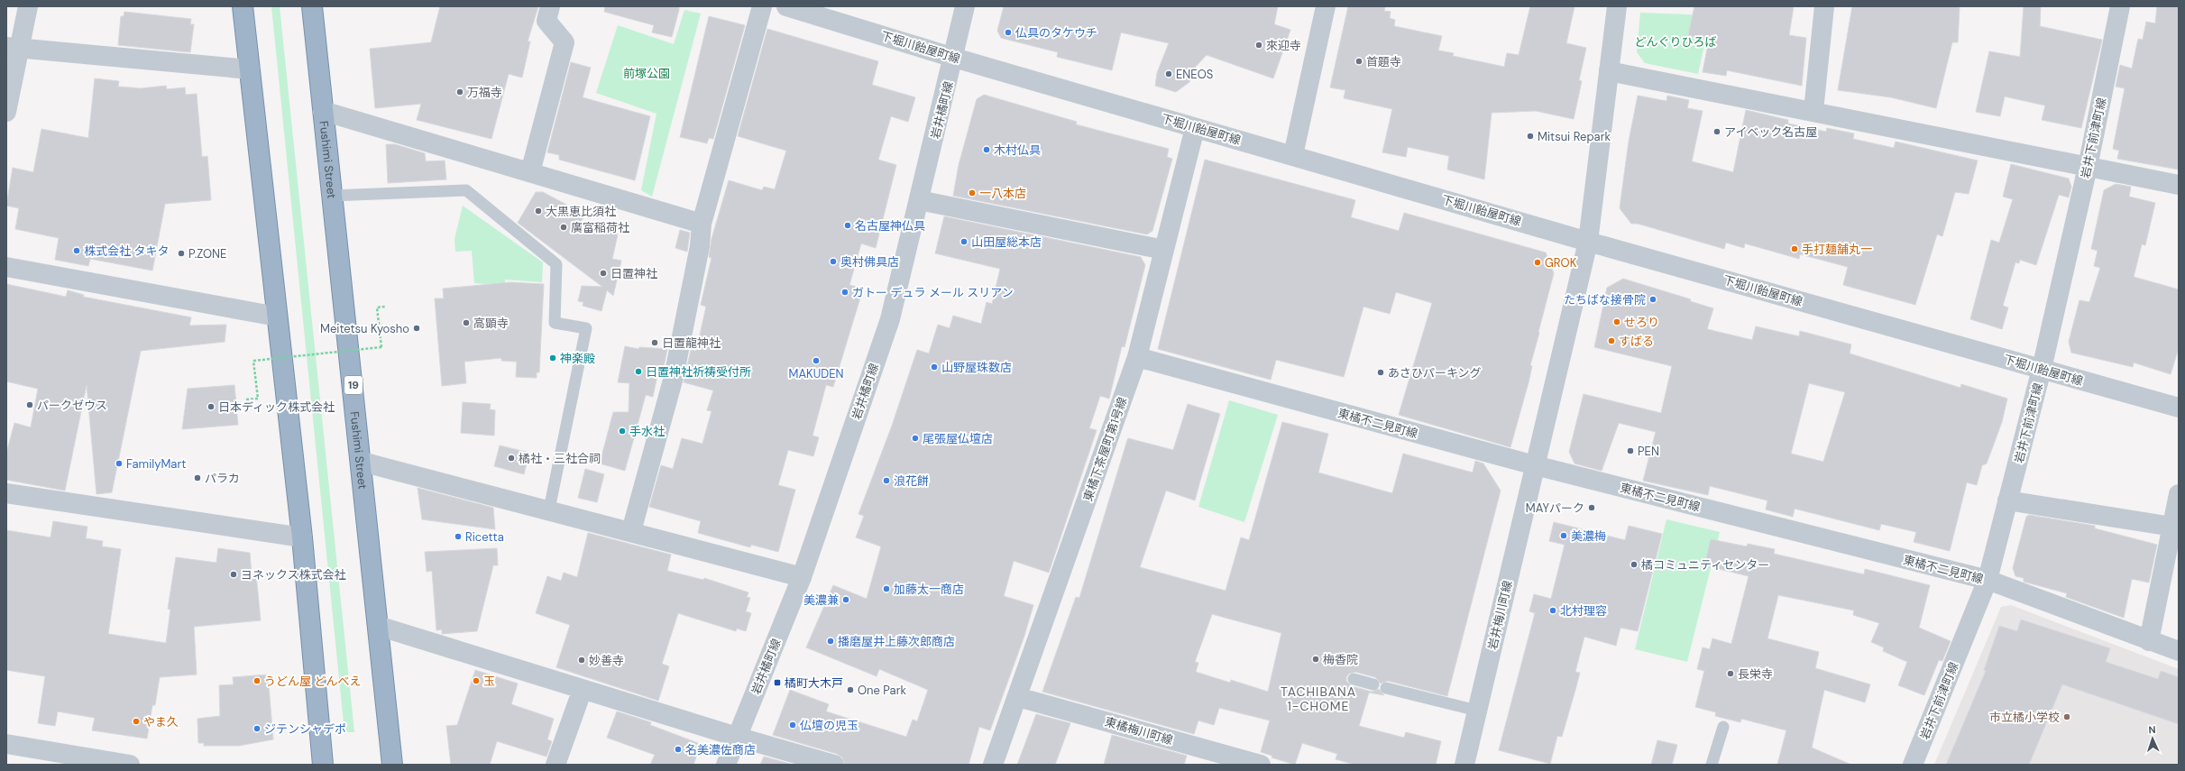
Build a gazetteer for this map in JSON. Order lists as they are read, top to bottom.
{
  "streets": {
    "highway": ["Fushimi Street", "19"],
    "street": [
      "下堀川飴屋町線",
      "岩井橘町線",
      "岩井下前津町線",
      "東橘不二見町線",
      "東橘下茶屋町第1号線",
      "岩井梅川町線",
      "東橘梅川町線"
    ]
  },
  "crossings": [
    ["下堀川飴屋町線", "岩井橘町線"],
    ["下堀川飴屋町線", "岩井下前津町線"],
    ["下堀川飴屋町線", "東橘下茶屋町第1号線"],
    ["下堀川飴屋町線", "岩井梅川町線"],
    ["岩井下前津町線", "東橘不二見町線"],
    ["東橘不二見町線", "東橘下茶屋町第1号線"],
    ["東橘不二見町線", "岩井梅川町線"],
    ["東橘下茶屋町第1号線", "東橘梅川町線"]
  ],
  "districts": ["TACHIBANA 1-CHOME"],
  "parks": ["どんぐりひろば", "前塚公園"],
  "places": {
    "other": [
      "仏具のタケウチ",
      "來迎寺",
      "首題寺",
      "ENEOS",
      "万福寺",
      "アイベック名古屋",
      "Mitsui Repark",
      "木村仏具",
      "一八本店",
      "大黒恵比須社",
      "名古屋神仏具",
      "廣富稲荷社",
      "山田屋総本店",
      "手打麺舗丸一",
      "株式会社 タキタ",
      "P.ZONE",
      "奥村佛具店",
      "GROK",
      "日置神社",
      "ガトー デュラ メール スリアン",
      "たちばな接骨院",
      "せろり",
      "高顕寺",
      "Meitetsu Kyosho",
      "すばる",
      "日置龍神社",
      "神楽殿",
      "MAKUDEN",
      "山野屋珠数店",
      "日置神社祈祷受付所",
      "あさひパーキング",
      "パークゼウス",
      "日本ディック株式会社",
      "手水社",
      "尾張屋仏壇店",
      "PEN",
      "橘社・三社合祠",
      "FamilyMart",
      "パラカ",
      "浪花餅",
      "MAYパーク",
      "美濃梅",
      "Ricetta",
      "橘コミュニティセンター",
      "ヨネックス株式会社",
      "加藤太一商店",
      "美濃兼",
      "北村理容",
      "播磨屋井上藤次郎商店",
      "梅香院",
      "妙善寺",
      "長栄寺",
      "うどん屋 どんべえ",
      "玉",
      "One Park",
      "市立橘小学校",
      "やま久",
      "仏壇の児玉",
      "ジテンシャデポ",
      "名美濃佐商店"
    ],
    "transit": ["橘町大木戸"]
  },
  "north": "top"
}
